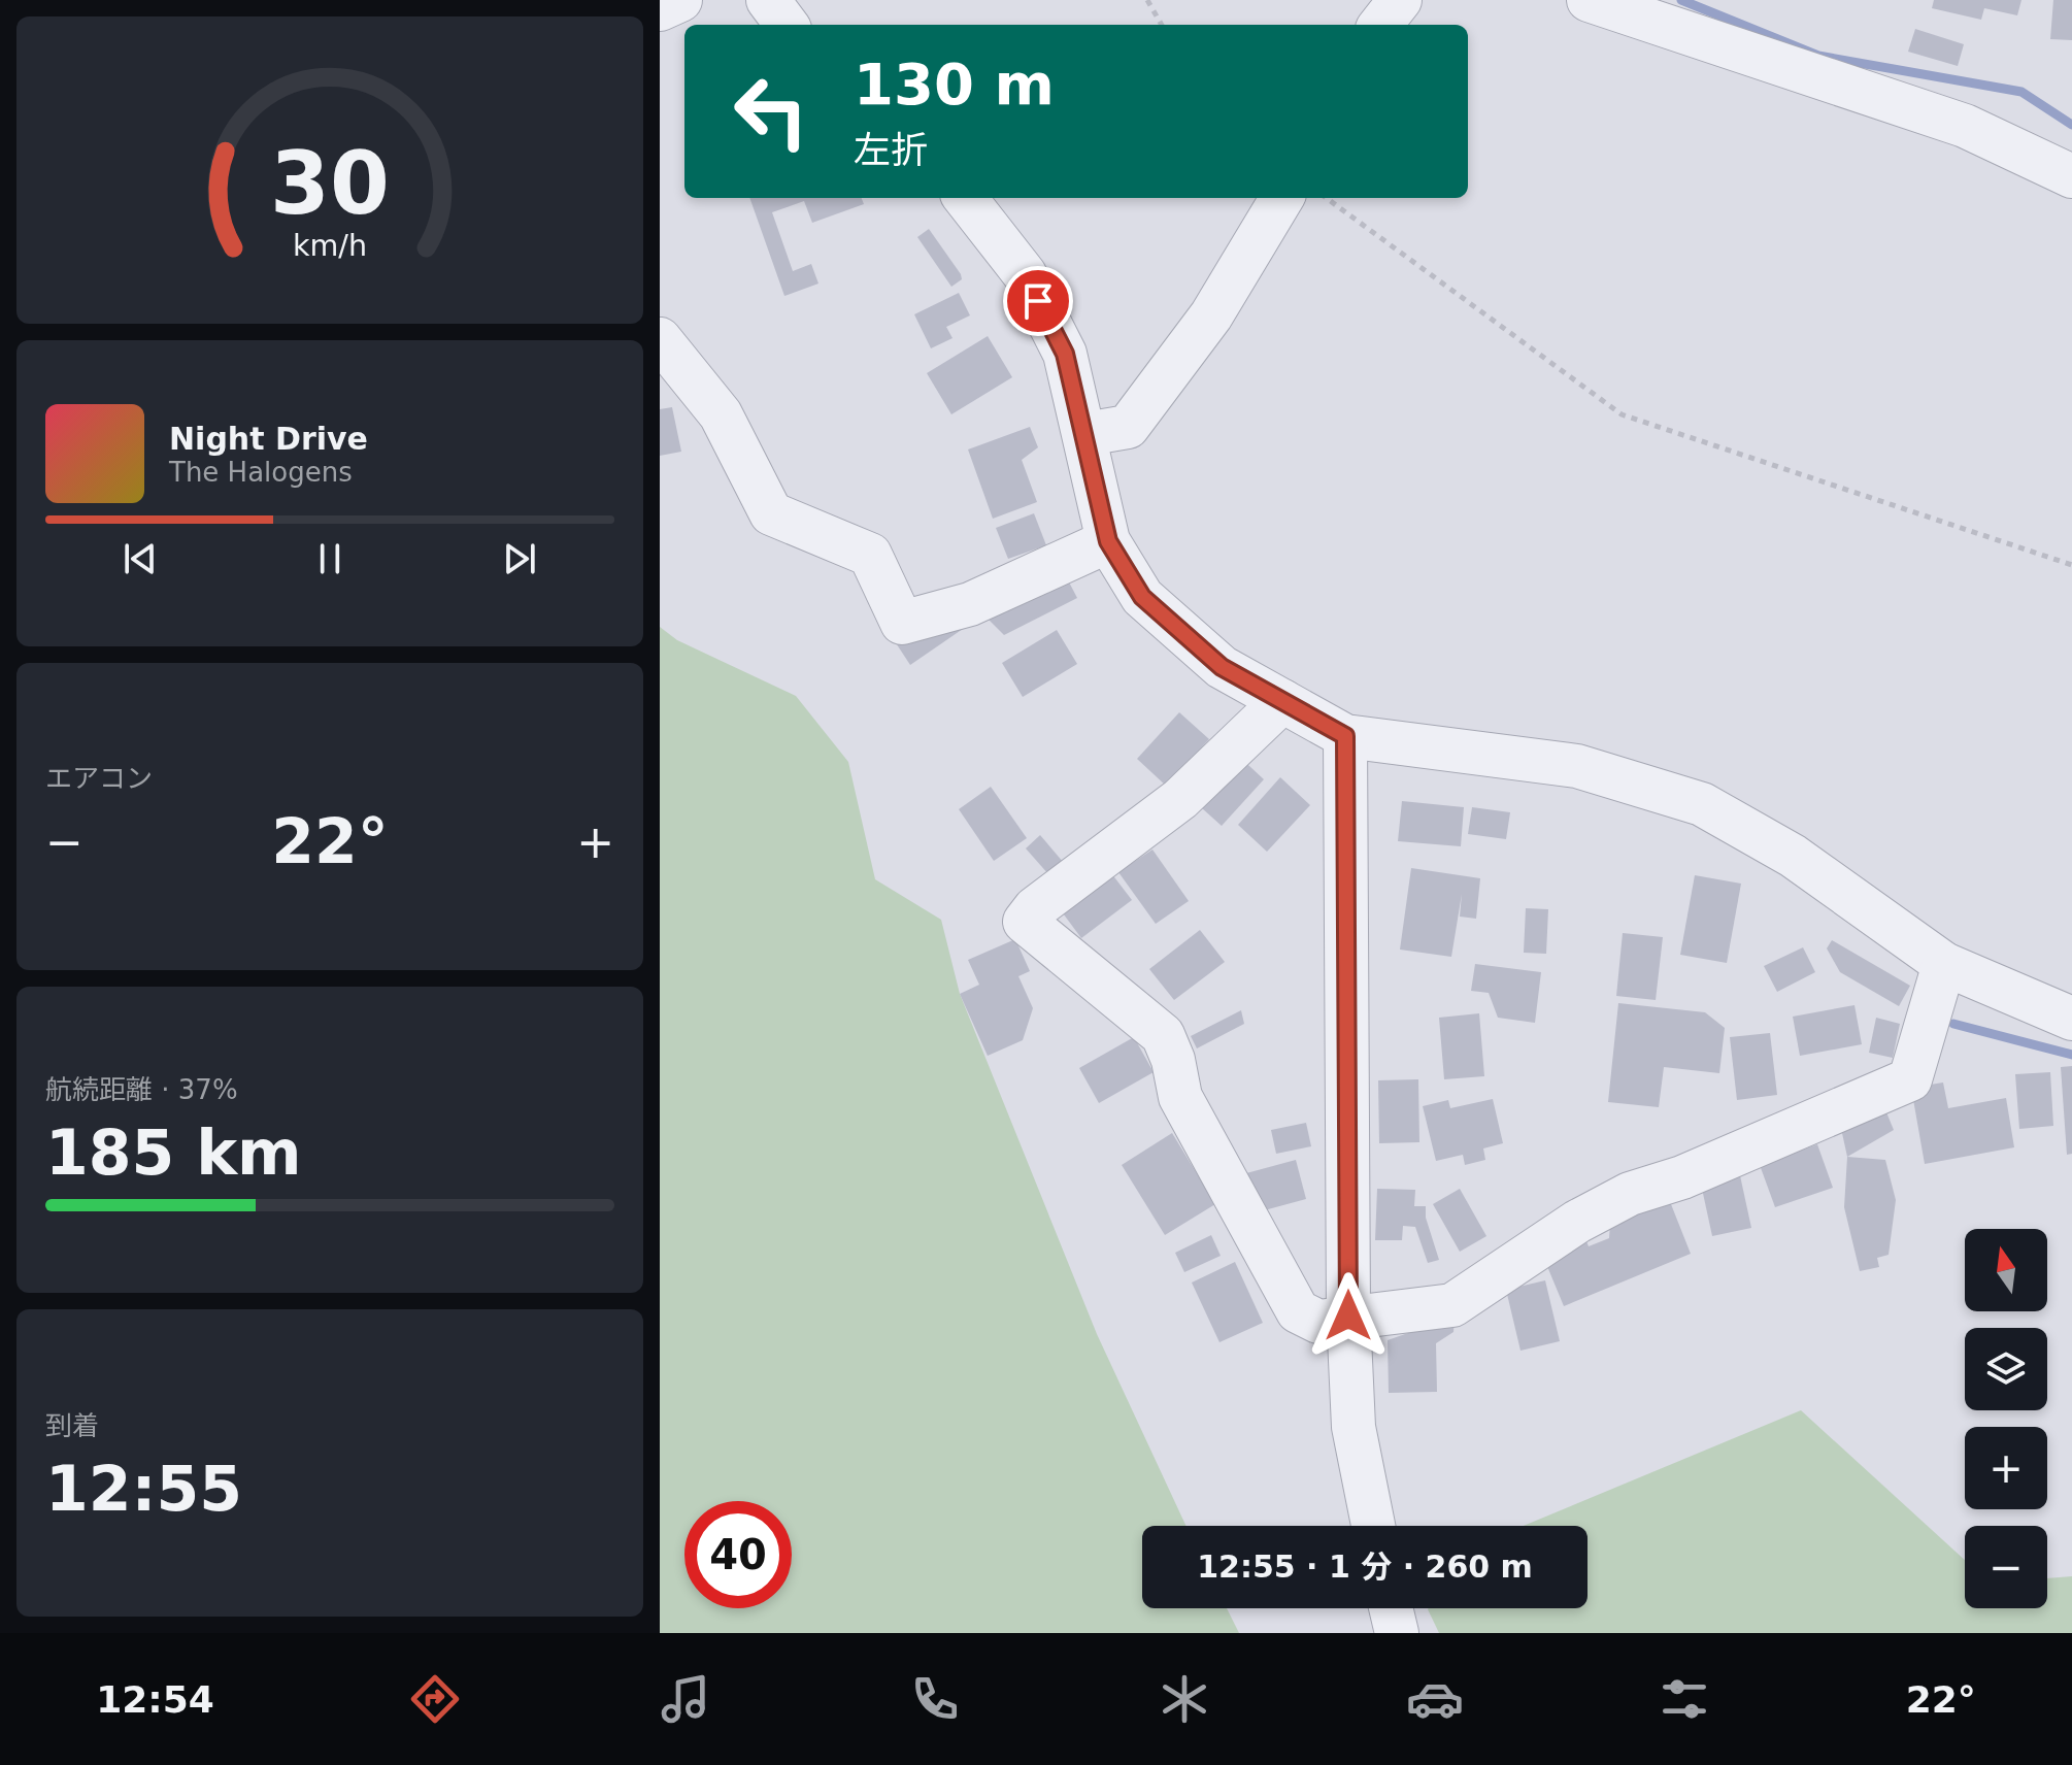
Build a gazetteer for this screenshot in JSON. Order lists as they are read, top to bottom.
{
  "north": "top",
  "page": {
    "turn": ["130 m", "左折"],
    "song": ["Night Drive", "The Halogens"],
    "tile": [
      "エアコン",
      ["航続距離 · 37%", "185 km"],
      ["到着", "12:55"]
    ],
    "heat": ["−", "22°", "+"],
    "map_buttons": ["+", "−"],
    "limit": "40",
    "trip": "12:55 · 1 分 · 260 m",
    "tabs": ["12:54", "22°"],
    "gauge": ["30", "km/h"]
  }
}
